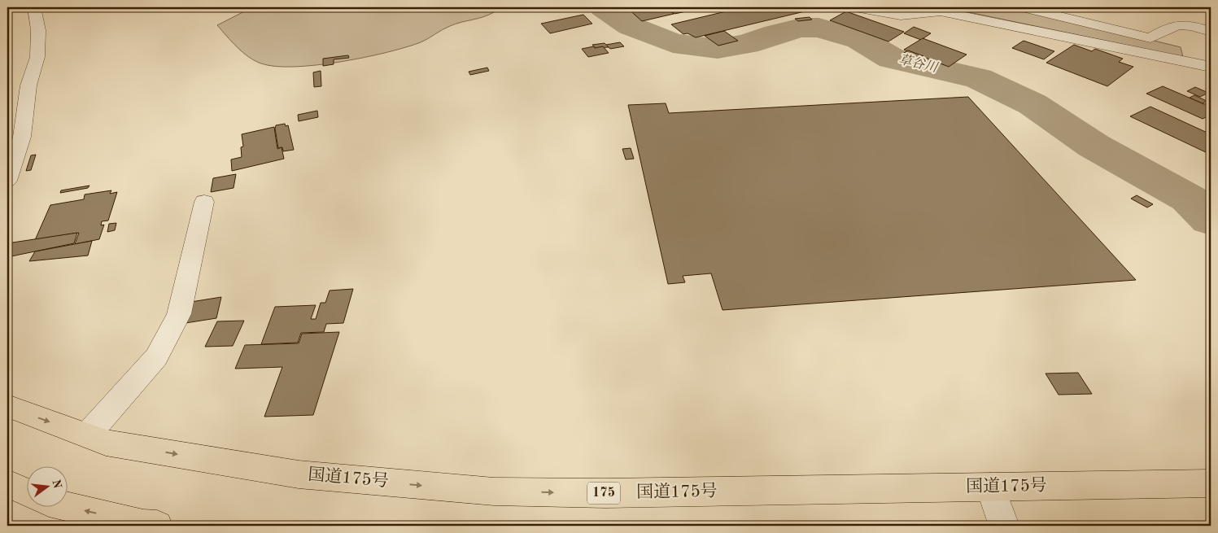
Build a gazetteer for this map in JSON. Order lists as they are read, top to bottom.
{
  "streets": {
    "highway": ["国道175号", "175"]
  },
  "one_way": ["国道175号"],
  "water": ["草谷川"],
  "north": "right"
}
